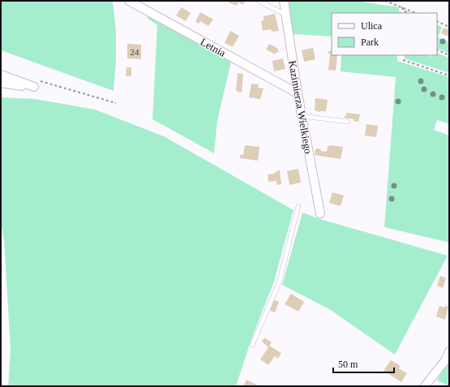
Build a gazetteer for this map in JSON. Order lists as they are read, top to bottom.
{
  "streets": {
    "street": ["Letnia", "Kazimierza Wielkiego"]
  },
  "crossings": [
    ["Letnia", "Kazimierza Wielkiego"]
  ],
  "house_numbers": ["24"],
  "legend": ["Ulica", "Park"],
  "scale_bar": "50 m"
}
